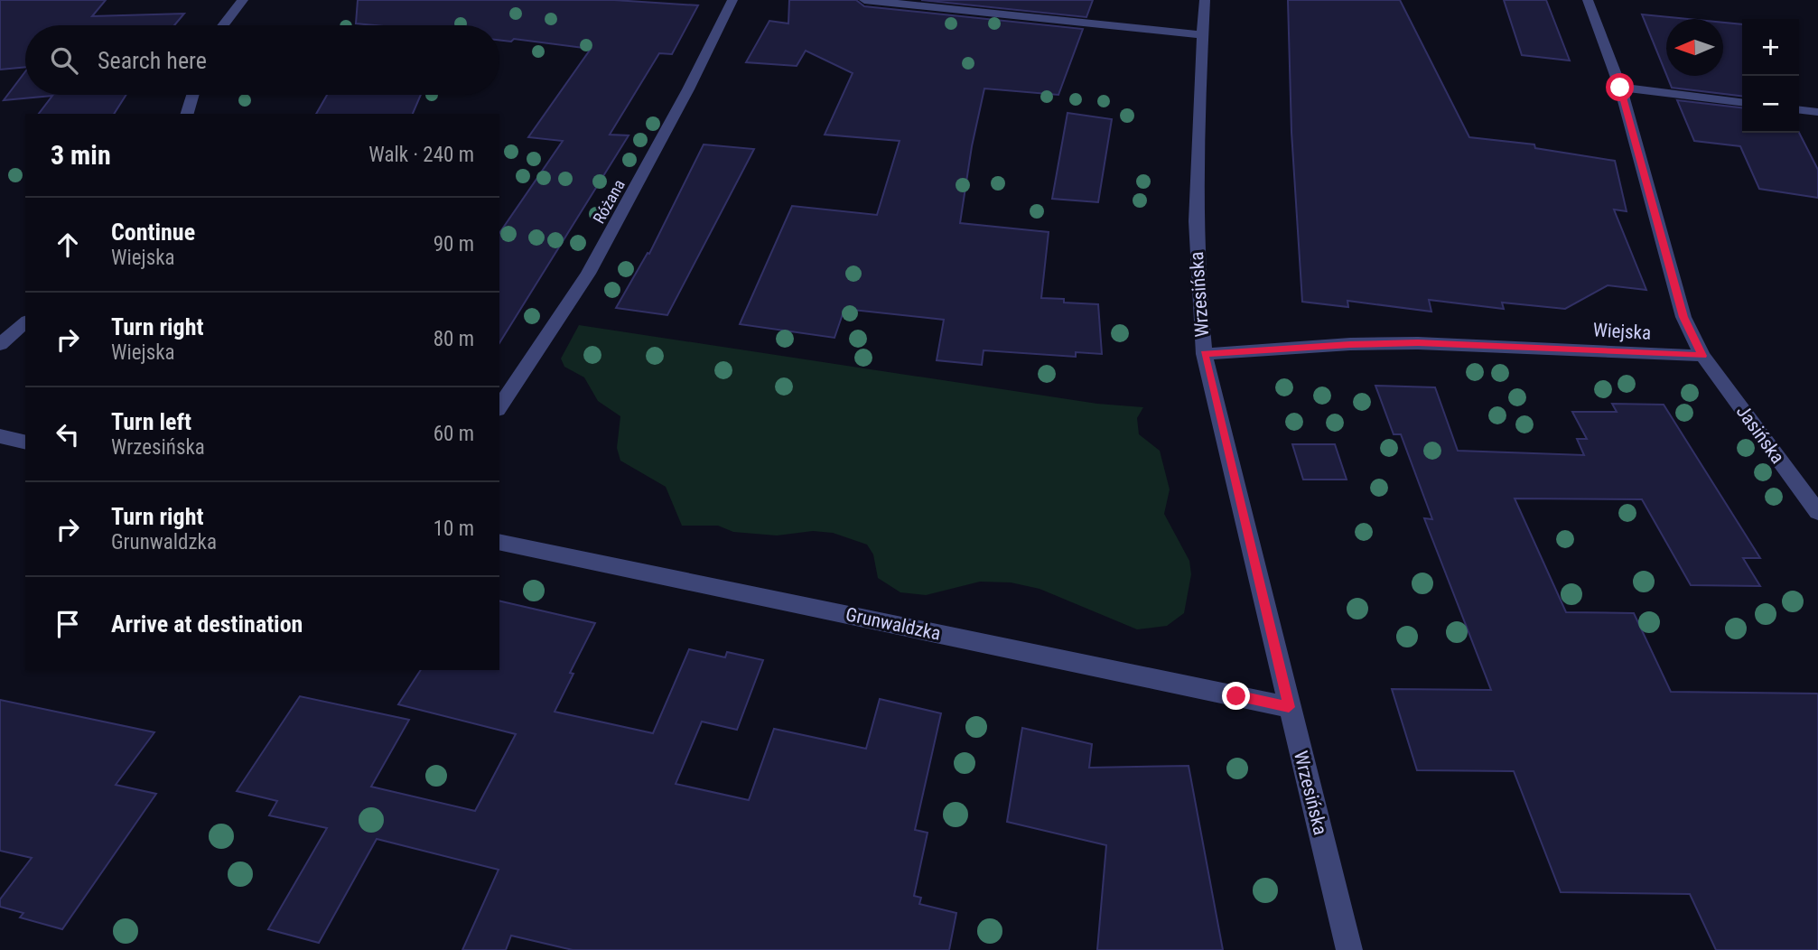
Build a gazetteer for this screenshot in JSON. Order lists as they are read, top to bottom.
{
  "streets": {
    "street": [
      "Różana",
      "Wrzesińska",
      "Wiejska",
      "Jasińska",
      "Grunwaldzka"
    ]
  },
  "crossings": [
    ["Wrzesińska", "Wiejska"],
    ["Wrzesińska", "Grunwaldzka"],
    ["Wiejska", "Jasińska"]
  ],
  "north": "left",
  "page": {
    "map_buttons": ["+", "−"],
    "search": "Search here",
    "heading": ["3 min", "Walk · 240 m"],
    "list": [
      ["Continue", "Wiejska", "90 m"],
      ["Turn right", "Wiejska", "80 m"],
      ["Turn left", "Wrzesińska", "60 m"],
      ["Turn right", "Grunwaldzka", "10 m"],
      "Arrive at destination"
    ]
  }
}
